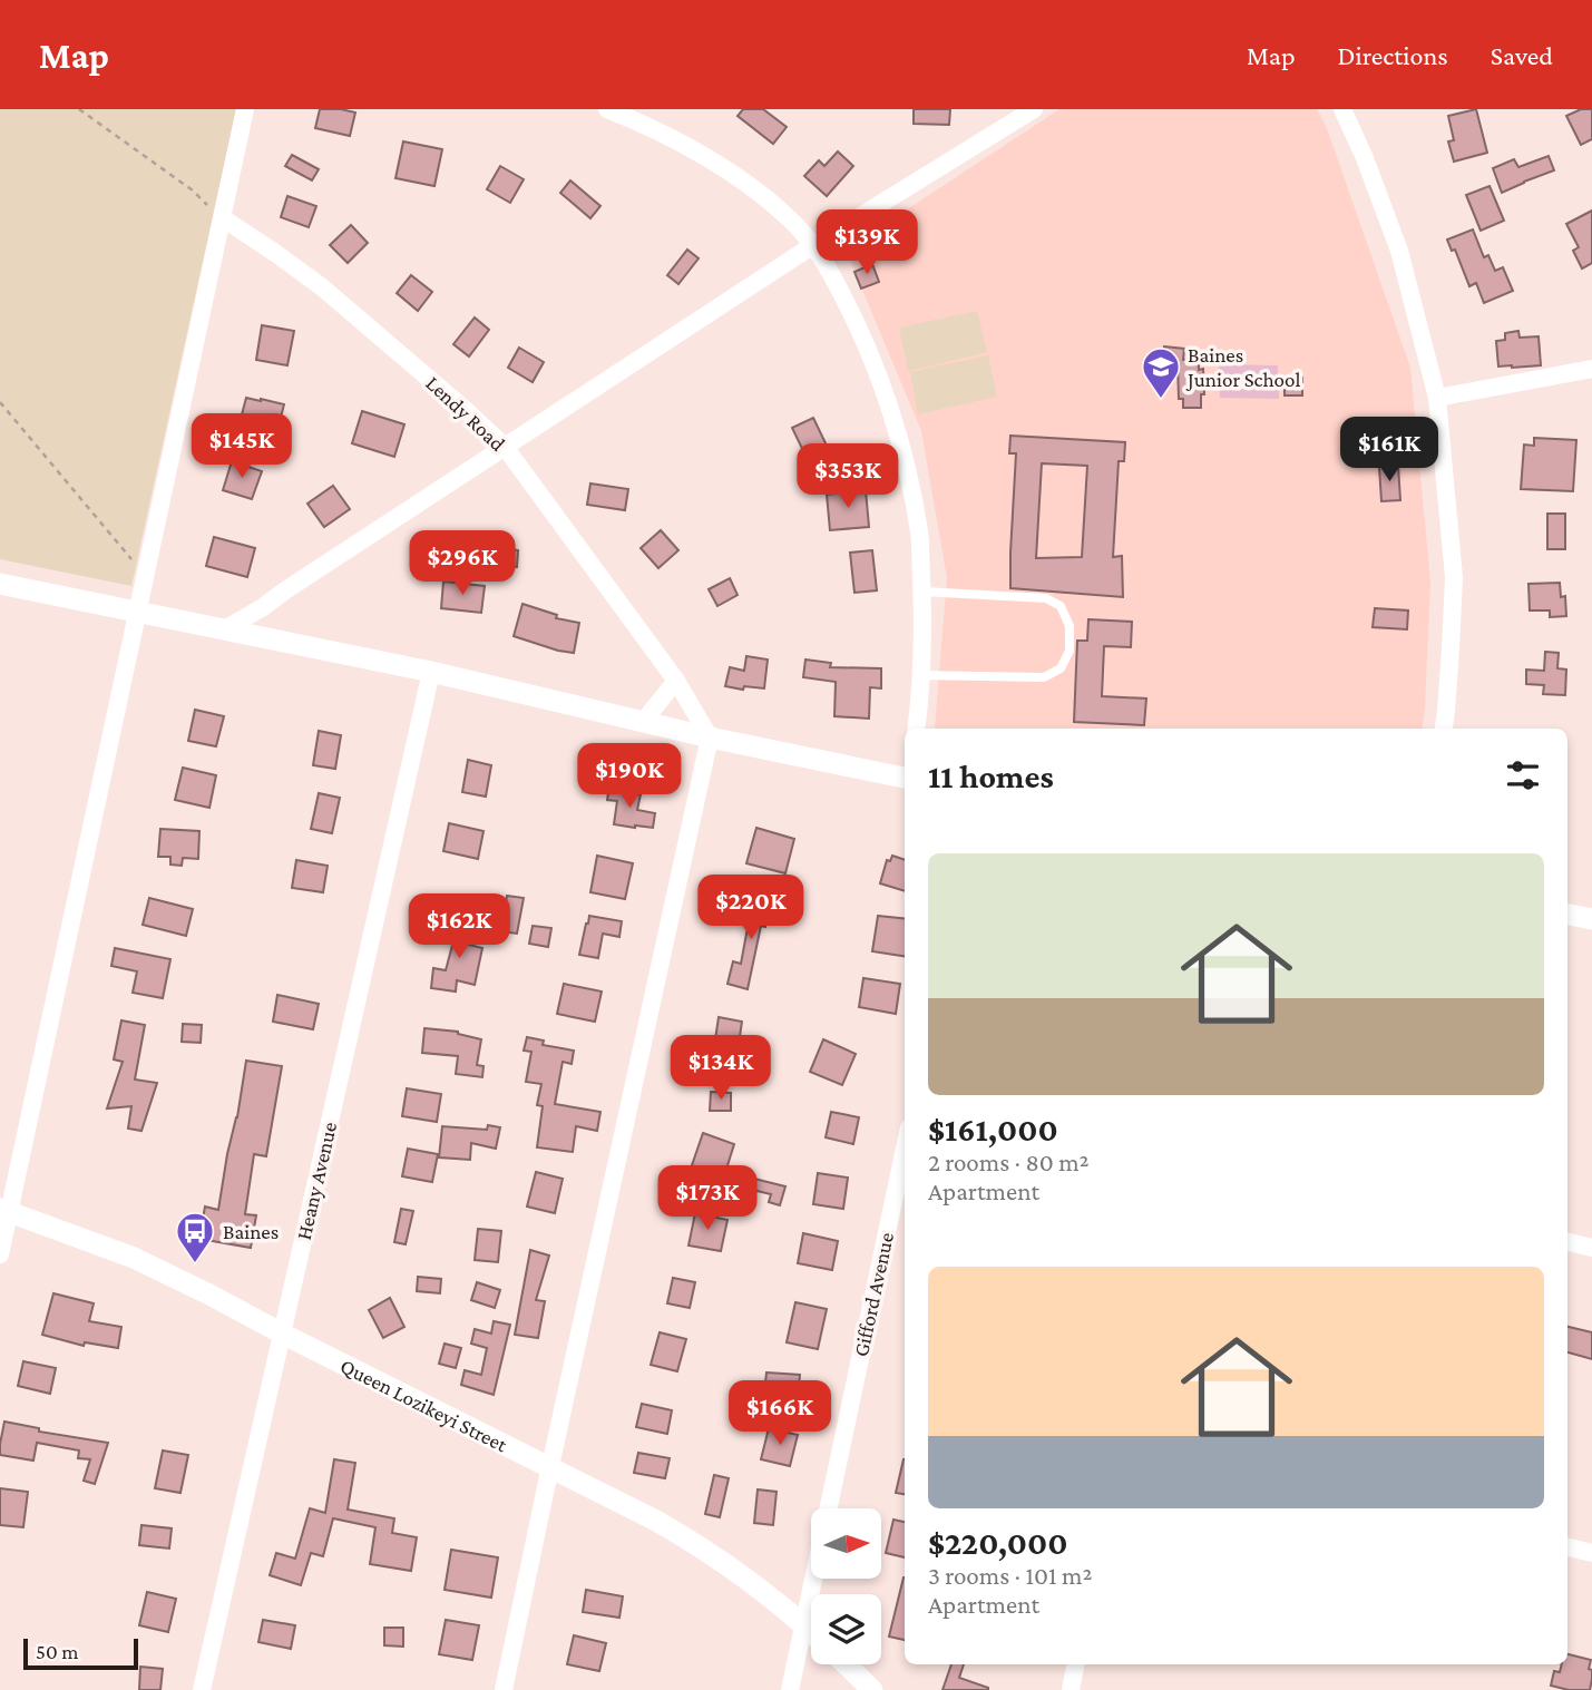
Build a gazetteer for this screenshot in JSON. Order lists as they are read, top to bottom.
{
  "streets": {
    "street": [
      "Lendy Road",
      "Heany Avenue",
      "Gifford Avenue",
      "Queen Lozikeyi Street"
    ]
  },
  "crossings": [
    ["Heany Avenue", "Queen Lozikeyi Street"],
    ["Gifford Avenue", "Queen Lozikeyi Street"]
  ],
  "places": {
    "school or university": ["Baines Junior School"],
    "bus stop": ["Baines"]
  },
  "scale_bar": "50 m",
  "north": "right",
  "page": {
    "header": "Map",
    "nav": ["Map", "Directions", "Saved"],
    "price": [
      "$139K",
      "$145K",
      "$161K",
      "$353K",
      "$296K",
      "$190K",
      "$220K",
      "$162K",
      "$134K",
      "$173K",
      "$166K"
    ],
    "heading": "11 homes",
    "list": [
      {
        "name": "$161,000",
        "note": "2 rooms · 80 m² · Apartment"
      },
      {
        "name": "$220,000",
        "note": "3 rooms · 101 m² · Apartment"
      }
    ],
    "scale": "50 m"
  }
}
